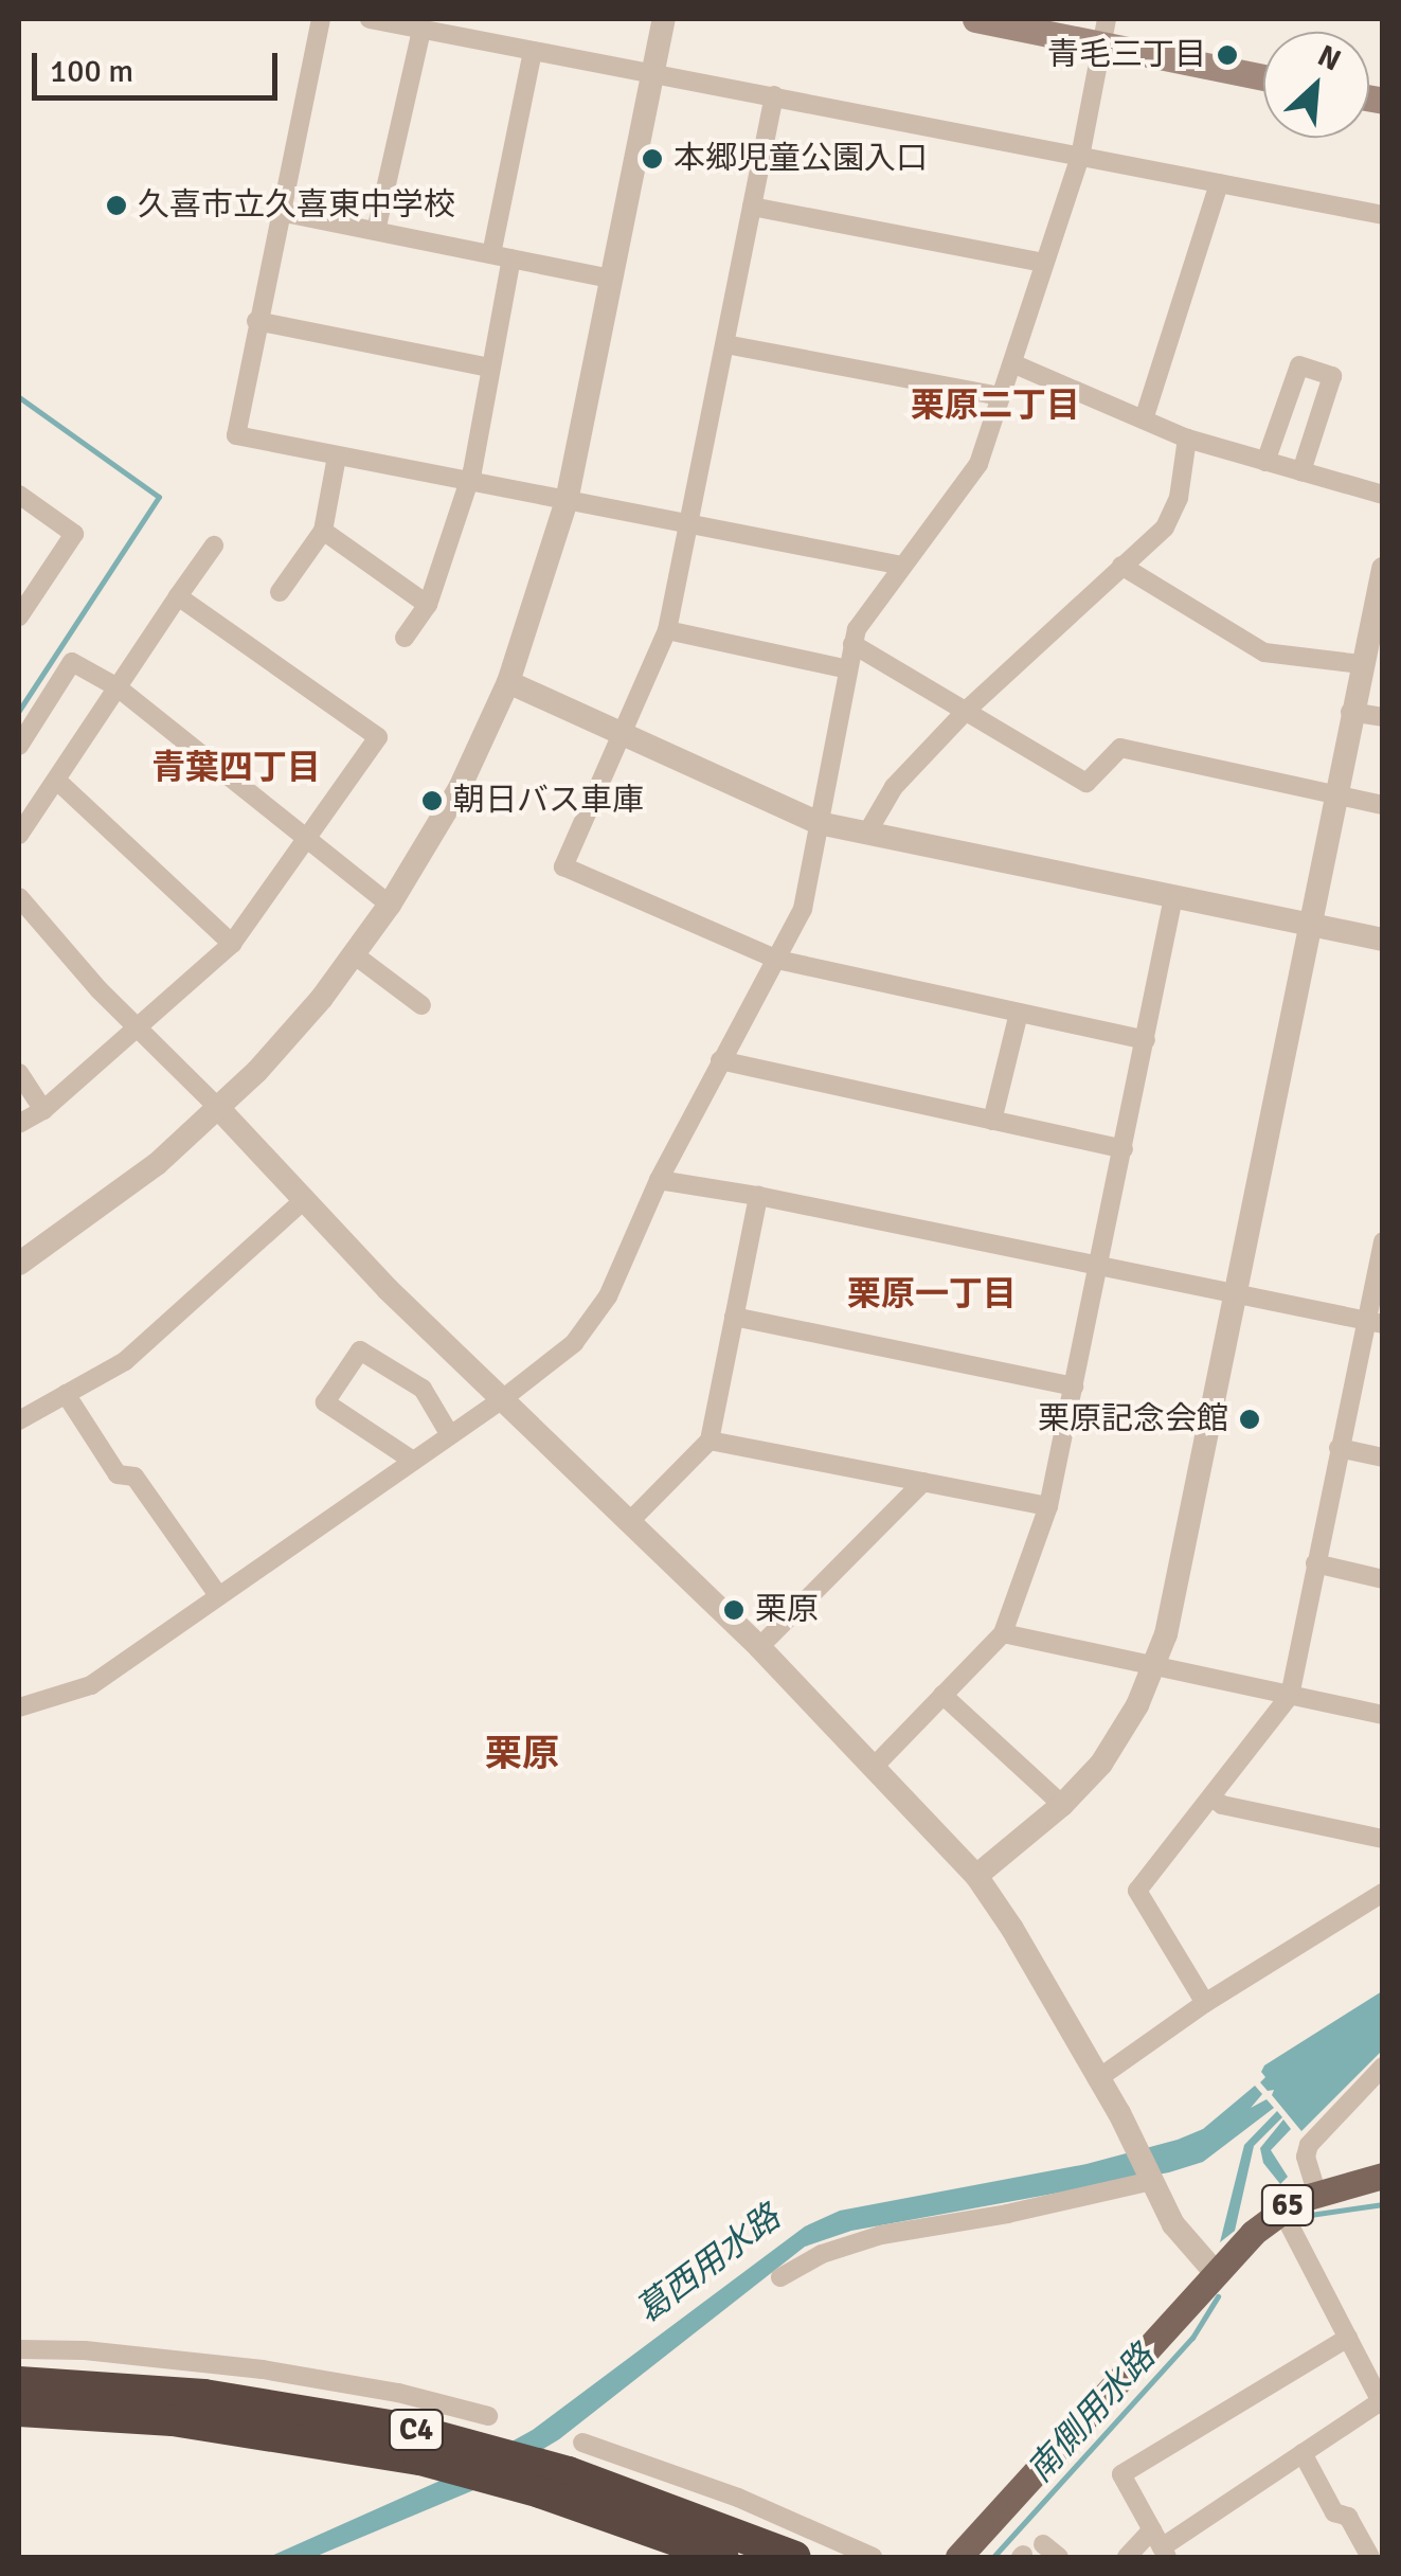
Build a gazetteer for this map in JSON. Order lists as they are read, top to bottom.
{
  "streets": {
    "highway": ["C4"],
    "main road": ["65"]
  },
  "districts": [
    "栗原二丁目",
    "青葉四丁目",
    "栗原一丁目",
    "栗原"
  ],
  "water": ["葛西用水路", "南側用水路"],
  "places": [
    "青毛三丁目",
    "本郷児童公園入口",
    "久喜市立久喜東中学校",
    "朝日バス車庫",
    "栗原記念会館",
    "栗原"
  ],
  "scale_bar": "100 m",
  "north": "top right"
}
